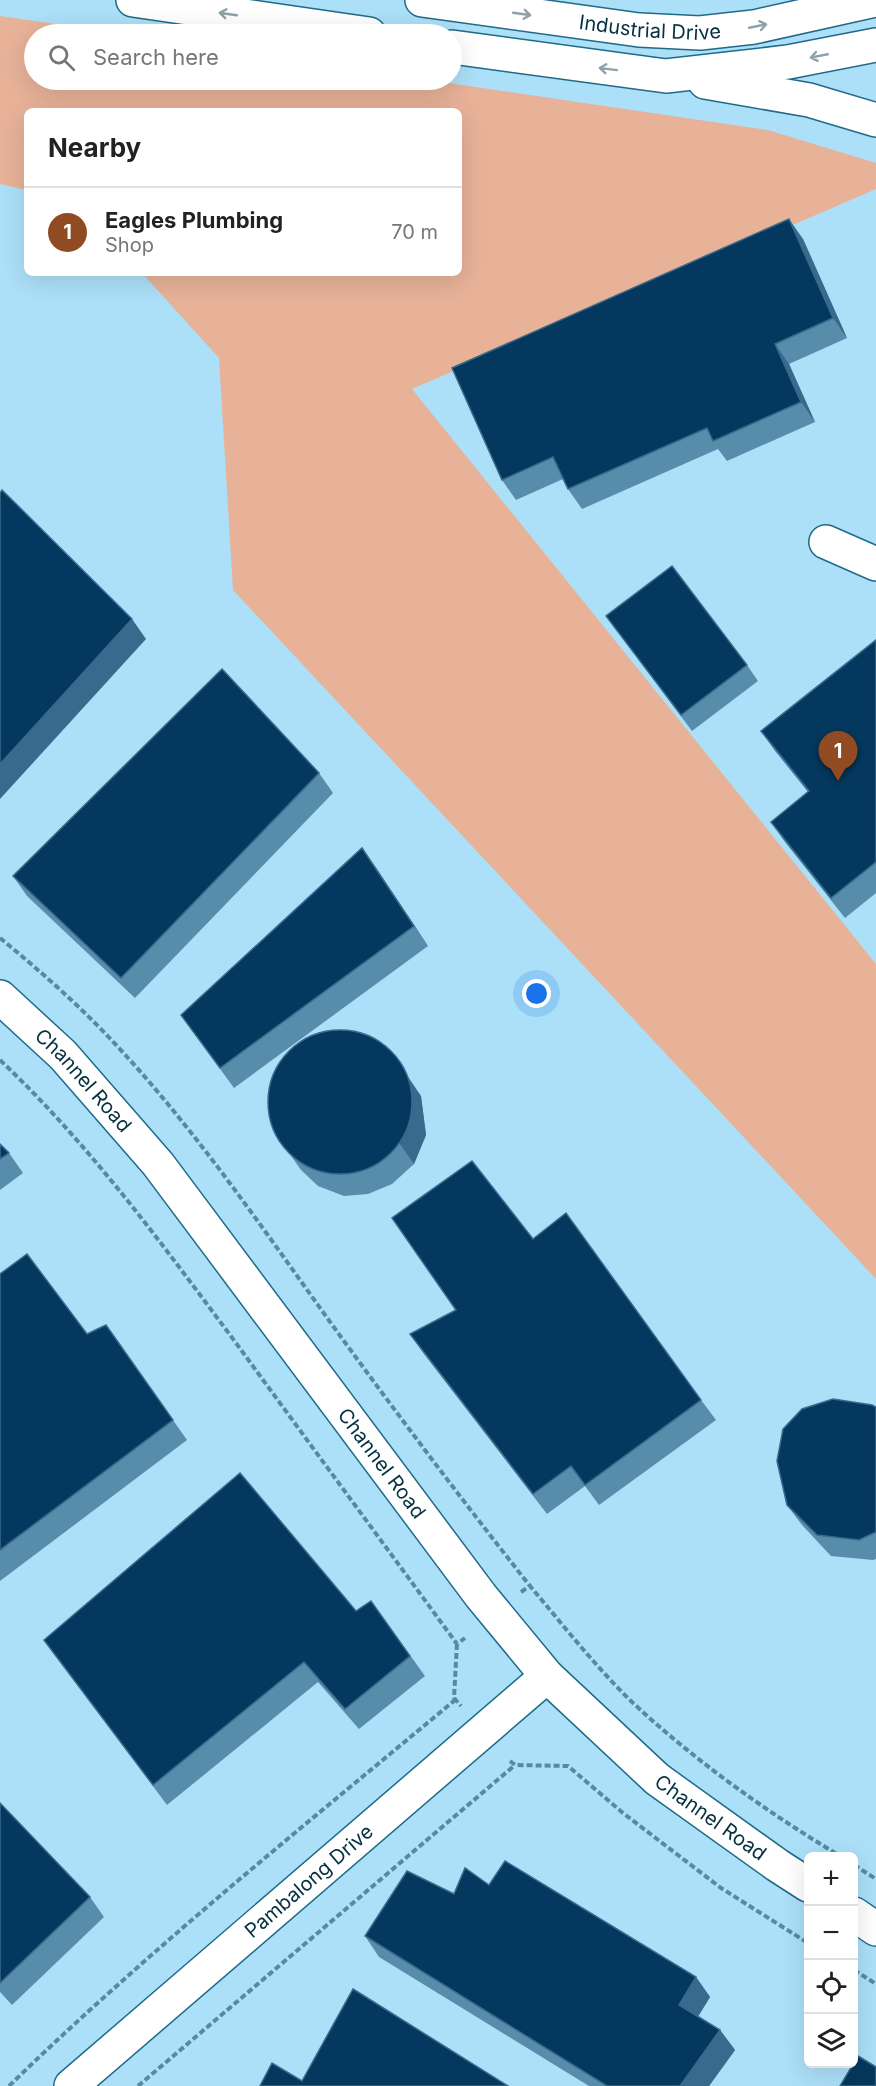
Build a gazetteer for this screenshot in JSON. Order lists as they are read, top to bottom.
{
  "streets": {
    "main road": ["Industrial Drive", "Channel Road", "Pambalong Drive"]
  },
  "crossings": [
    ["Channel Road", "Pambalong Drive"]
  ],
  "page": {
    "search": "Search here",
    "heading": "Nearby",
    "list": [
      {
        "mark": "1",
        "name": "Eagles Plumbing",
        "note": "Shop",
        "value": "70 m"
      }
    ],
    "pins": "1",
    "map_buttons": ["+", "−"]
  }
}
